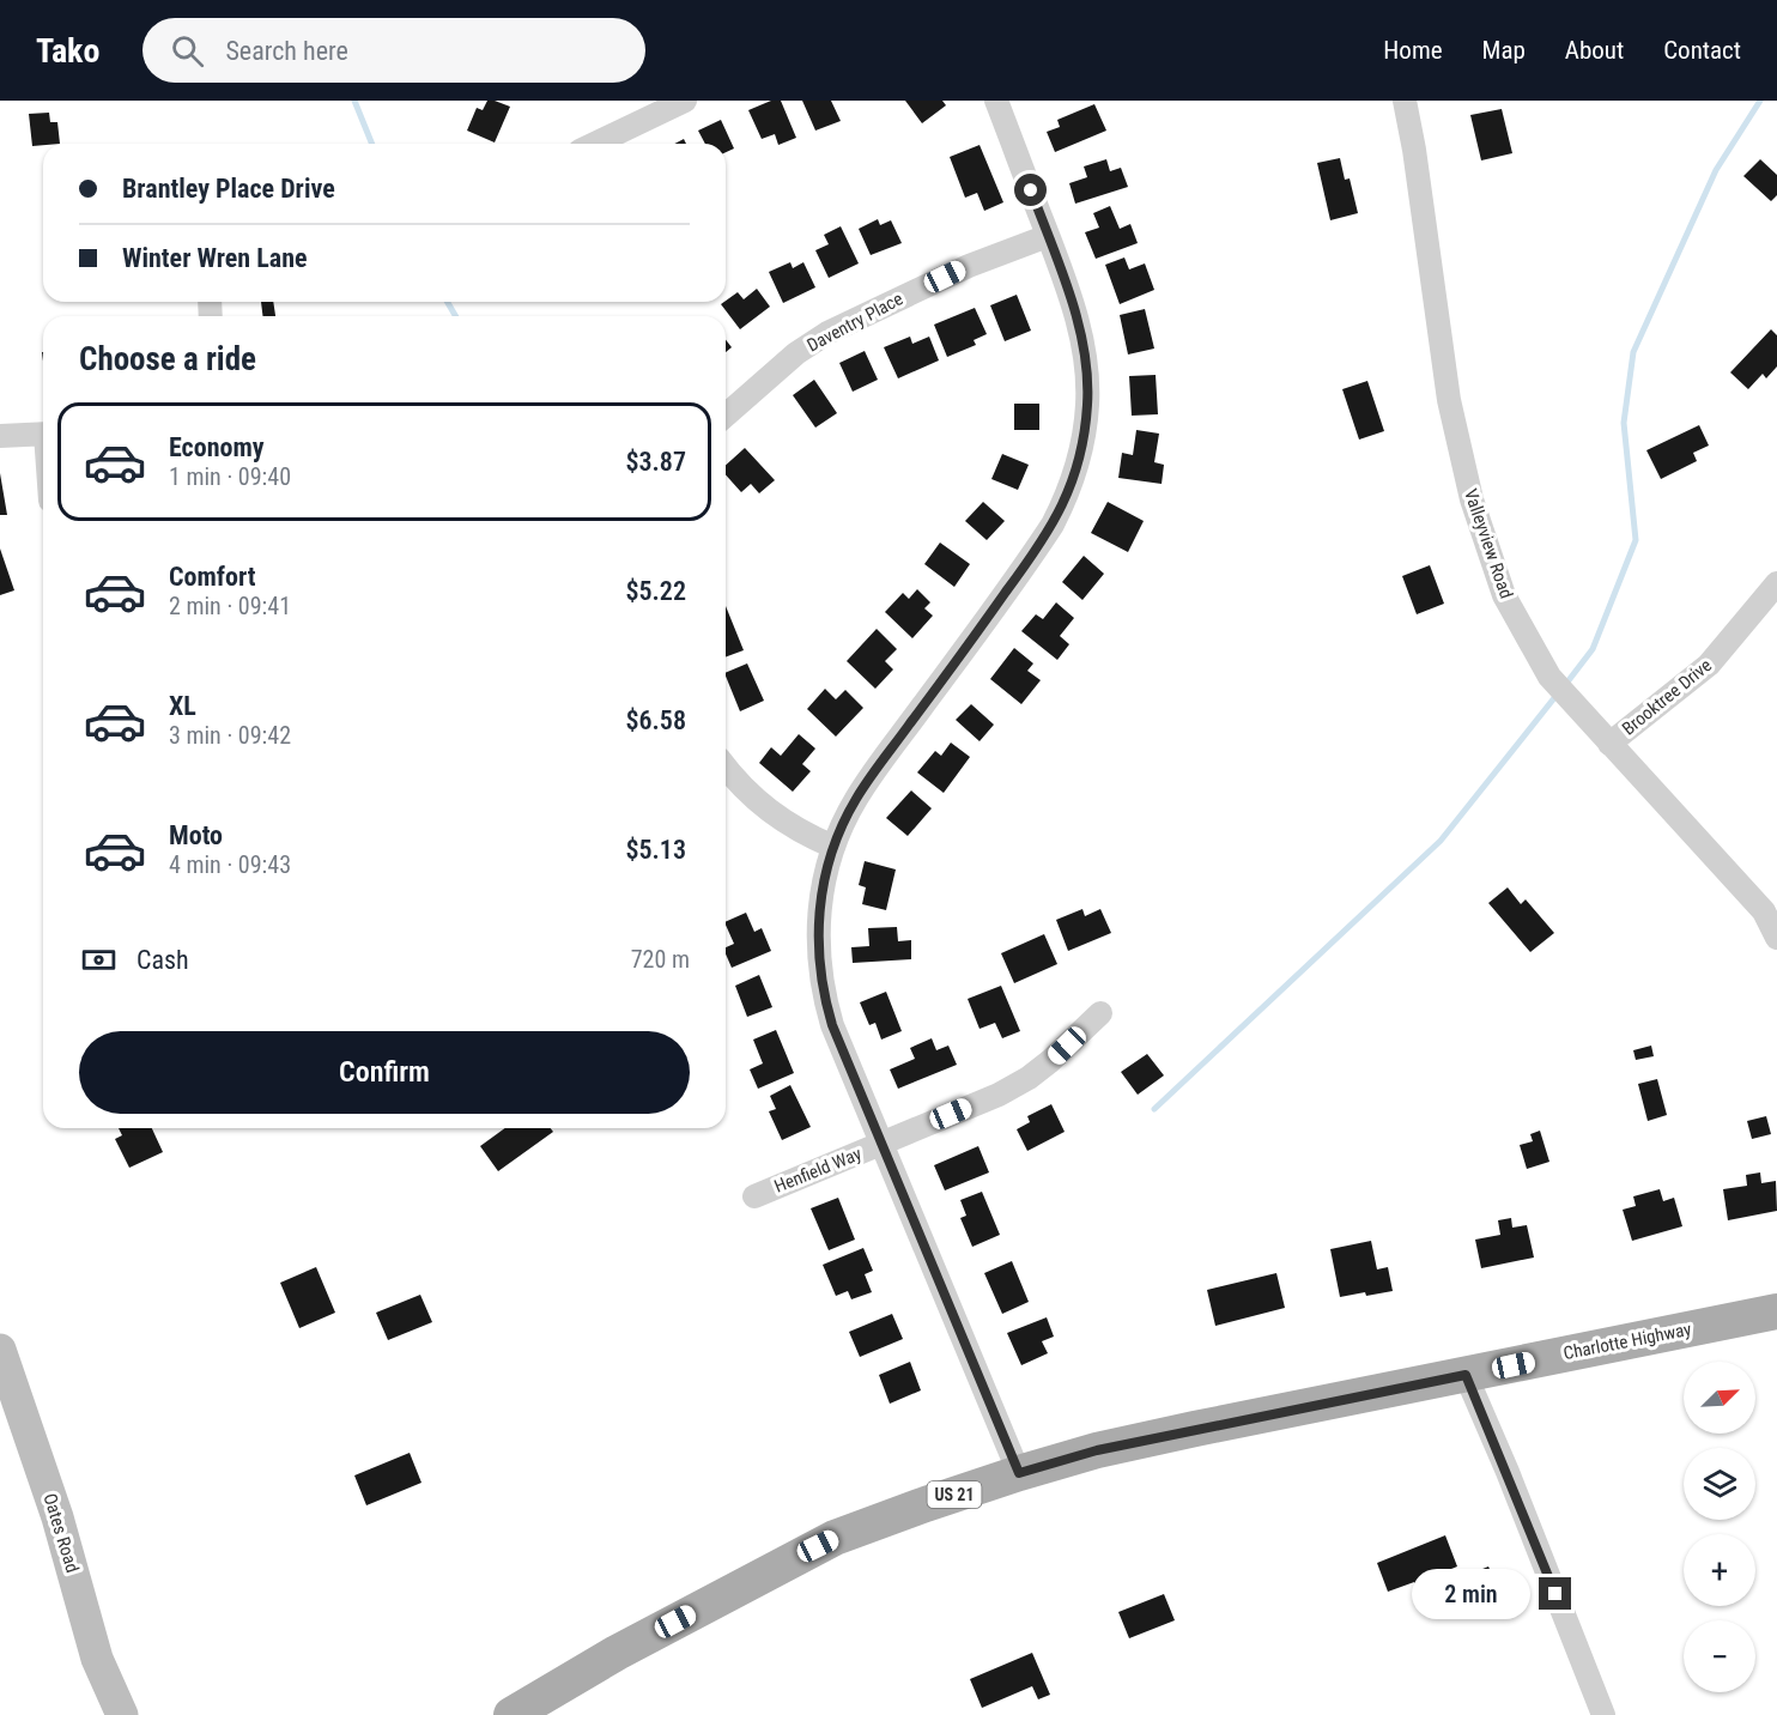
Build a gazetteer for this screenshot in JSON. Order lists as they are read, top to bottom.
{
  "streets": {
    "main road": ["Charlotte Highway", "US 21"],
    "street": [
      "Daventry Place",
      "Valleyview Road",
      "Brooktree Drive",
      "Henfield Way",
      "Oates Road"
    ]
  },
  "crossings": [
    ["Valleyview Road", "Brooktree Drive"]
  ],
  "north": "top right",
  "page": {
    "header": "Tako",
    "search": "Search here",
    "nav": [
      "Home",
      "Map",
      "About",
      "Contact"
    ],
    "banner": ["Brantley Place Drive", "Winter Wren Lane"],
    "heading": "Choose a ride",
    "list": [
      {
        "name": "Economy",
        "note": "1 min · 09:40",
        "value": "$3.87"
      },
      {
        "name": "Comfort",
        "note": "2 min · 09:41",
        "value": "$5.22"
      },
      {
        "name": "XL",
        "note": "3 min · 09:42",
        "value": "$6.58"
      },
      {
        "name": "Moto",
        "note": "4 min · 09:43",
        "value": "$5.13"
      }
    ],
    "pay": ["Cash", "720 m"],
    "buttons": "Confirm",
    "map_buttons": ["+", "−"],
    "bubble": "2 min"
  }
}
